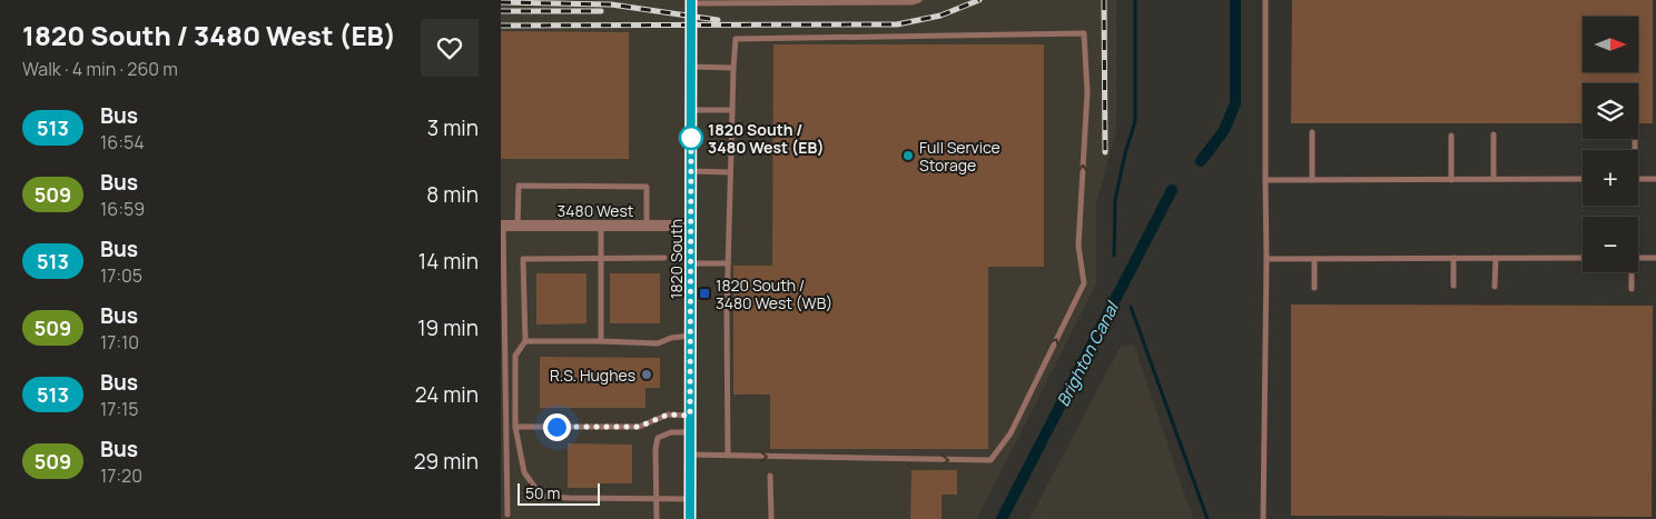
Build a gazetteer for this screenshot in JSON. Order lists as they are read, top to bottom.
{
  "streets": {
    "street": ["3480 West", "1820 South"]
  },
  "crossings": [
    ["3480 West", "1820 South"]
  ],
  "water": ["Brighton Canal"],
  "places": {
    "other": ["1820 South / 3480 West (EB)", "Full Service Storage", "R.S. Hughes"],
    "transit": ["1820 South / 3480 West (WB)"]
  },
  "lines": ["bus line 513"],
  "scale_bar": "50 m",
  "north": "right",
  "page": {
    "heading": ["1820 South / 3480 West (EB)", "Walk · 4 min · 260 m"],
    "map_buttons": ["+", "−"],
    "list": [
      {
        "mark": "513",
        "name": "Bus",
        "note": "16:54",
        "value": "3 min"
      },
      {
        "mark": "509",
        "name": "Bus",
        "note": "16:59",
        "value": "8 min"
      },
      {
        "mark": "513",
        "name": "Bus",
        "note": "17:05",
        "value": "14 min"
      },
      {
        "mark": "509",
        "name": "Bus",
        "note": "17:10",
        "value": "19 min"
      },
      {
        "mark": "513",
        "name": "Bus",
        "note": "17:15",
        "value": "24 min"
      },
      {
        "mark": "509",
        "name": "Bus",
        "note": "17:20",
        "value": "29 min"
      }
    ],
    "scale": "50 m"
  }
}
